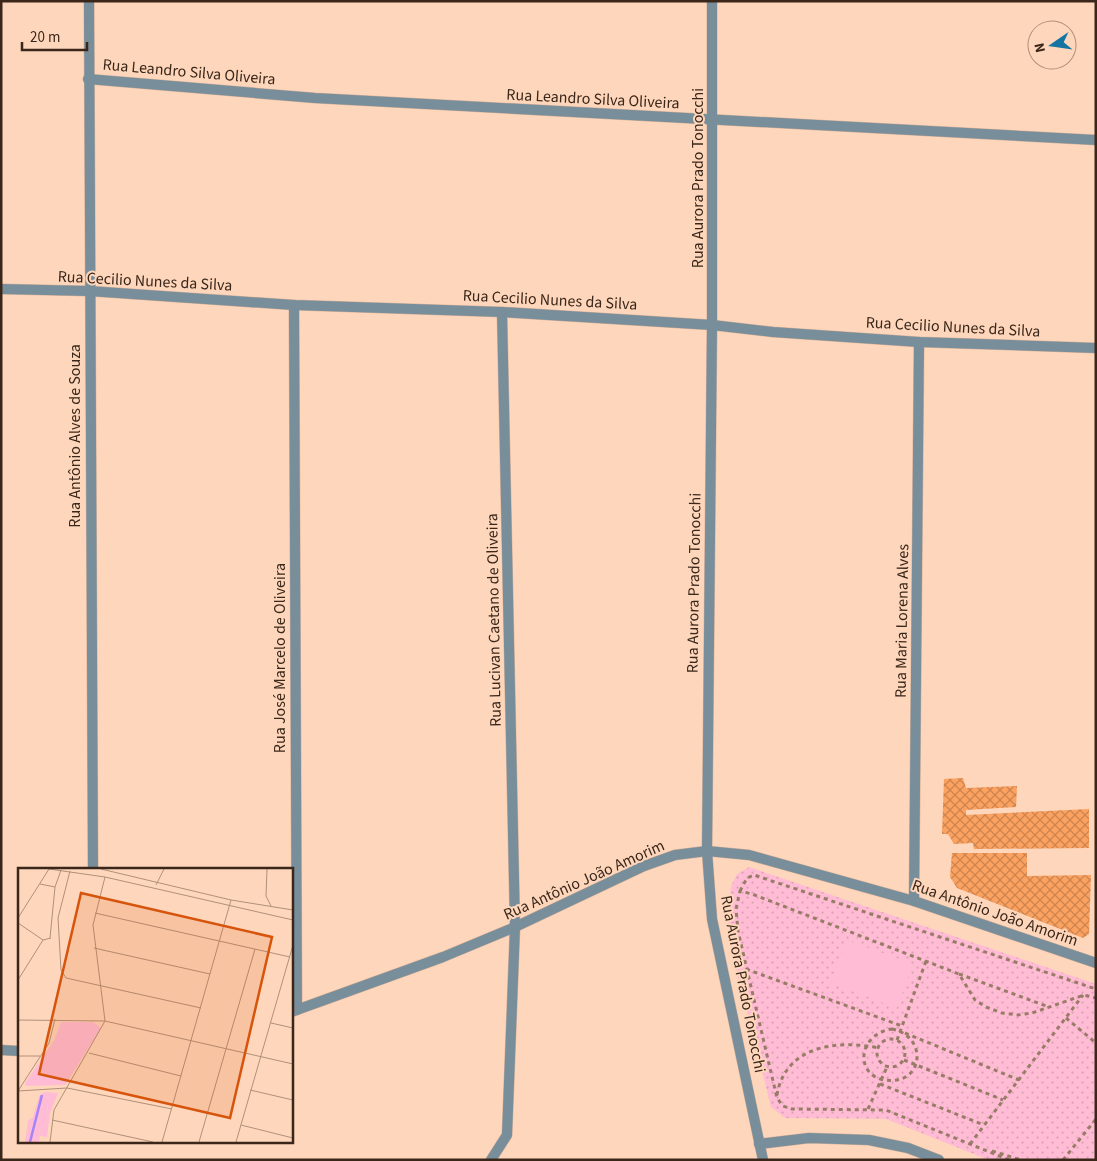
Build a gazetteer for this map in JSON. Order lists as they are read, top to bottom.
{
  "streets": {
    "street": [
      "Rua Leandro Silva Oliveira",
      "Rua Aurora Prado Tonocchi",
      "Rua Cecilio Nunes da Silva",
      "Rua Antônio Alves de Souza",
      "Rua Lucivan Caetano de Oliveira",
      "Rua Maria Lorena Alves",
      "Rua José Marcelo de Oliveira",
      "Rua Antônio João Amorim"
    ]
  },
  "crossings": [
    ["Rua Leandro Silva Oliveira", "Rua Aurora Prado Tonocchi"],
    ["Rua Leandro Silva Oliveira", "Rua Antônio Alves de Souza"],
    ["Rua Aurora Prado Tonocchi", "Rua Cecilio Nunes da Silva"],
    ["Rua Aurora Prado Tonocchi", "Rua Antônio João Amorim"],
    ["Rua Cecilio Nunes da Silva", "Rua Antônio Alves de Souza"],
    ["Rua Cecilio Nunes da Silva", "Rua Lucivan Caetano de Oliveira"],
    ["Rua Cecilio Nunes da Silva", "Rua Maria Lorena Alves"],
    ["Rua Cecilio Nunes da Silva", "Rua José Marcelo de Oliveira"],
    ["Rua Lucivan Caetano de Oliveira", "Rua Antônio João Amorim"],
    ["Rua Maria Lorena Alves", "Rua Antônio João Amorim"],
    ["Rua José Marcelo de Oliveira", "Rua Antônio João Amorim"]
  ],
  "scale_bar": "20 m",
  "north": "left"
}
